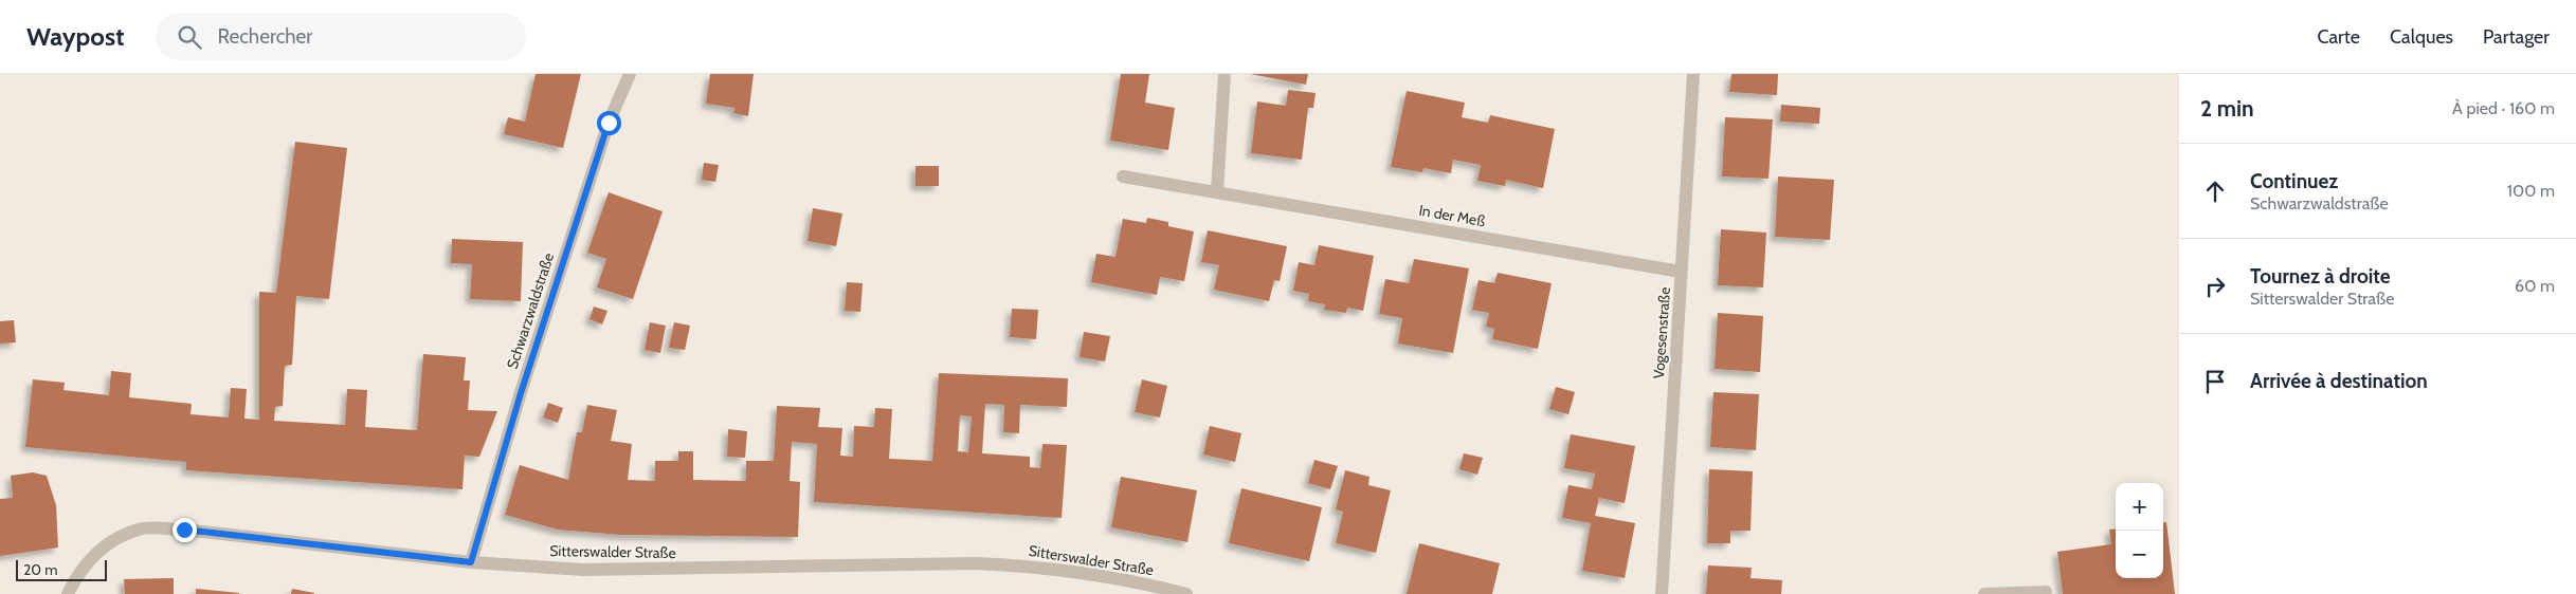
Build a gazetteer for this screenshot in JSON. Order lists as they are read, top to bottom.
{
  "streets": {
    "street": [
      "In der Meß",
      "Schwarzwaldstraße",
      "Vogesenstraße",
      "Sitterswalder Straße"
    ]
  },
  "crossings": [
    ["In der Meß", "Vogesenstraße"],
    ["Schwarzwaldstraße", "Sitterswalder Straße"]
  ],
  "scale_bar": "20 m",
  "page": {
    "header": "Waypost",
    "search": "Rechercher",
    "nav": ["Carte", "Calques", "Partager"],
    "heading": ["2 min", "À pied · 160 m"],
    "list": [
      ["Continuez", "Schwarzwaldstraße", "100 m"],
      ["Tournez à droite", "Sitterswalder Straße", "60 m"],
      "Arrivée à destination"
    ],
    "map_buttons": ["+", "−"],
    "scale": "20 m"
  }
}
